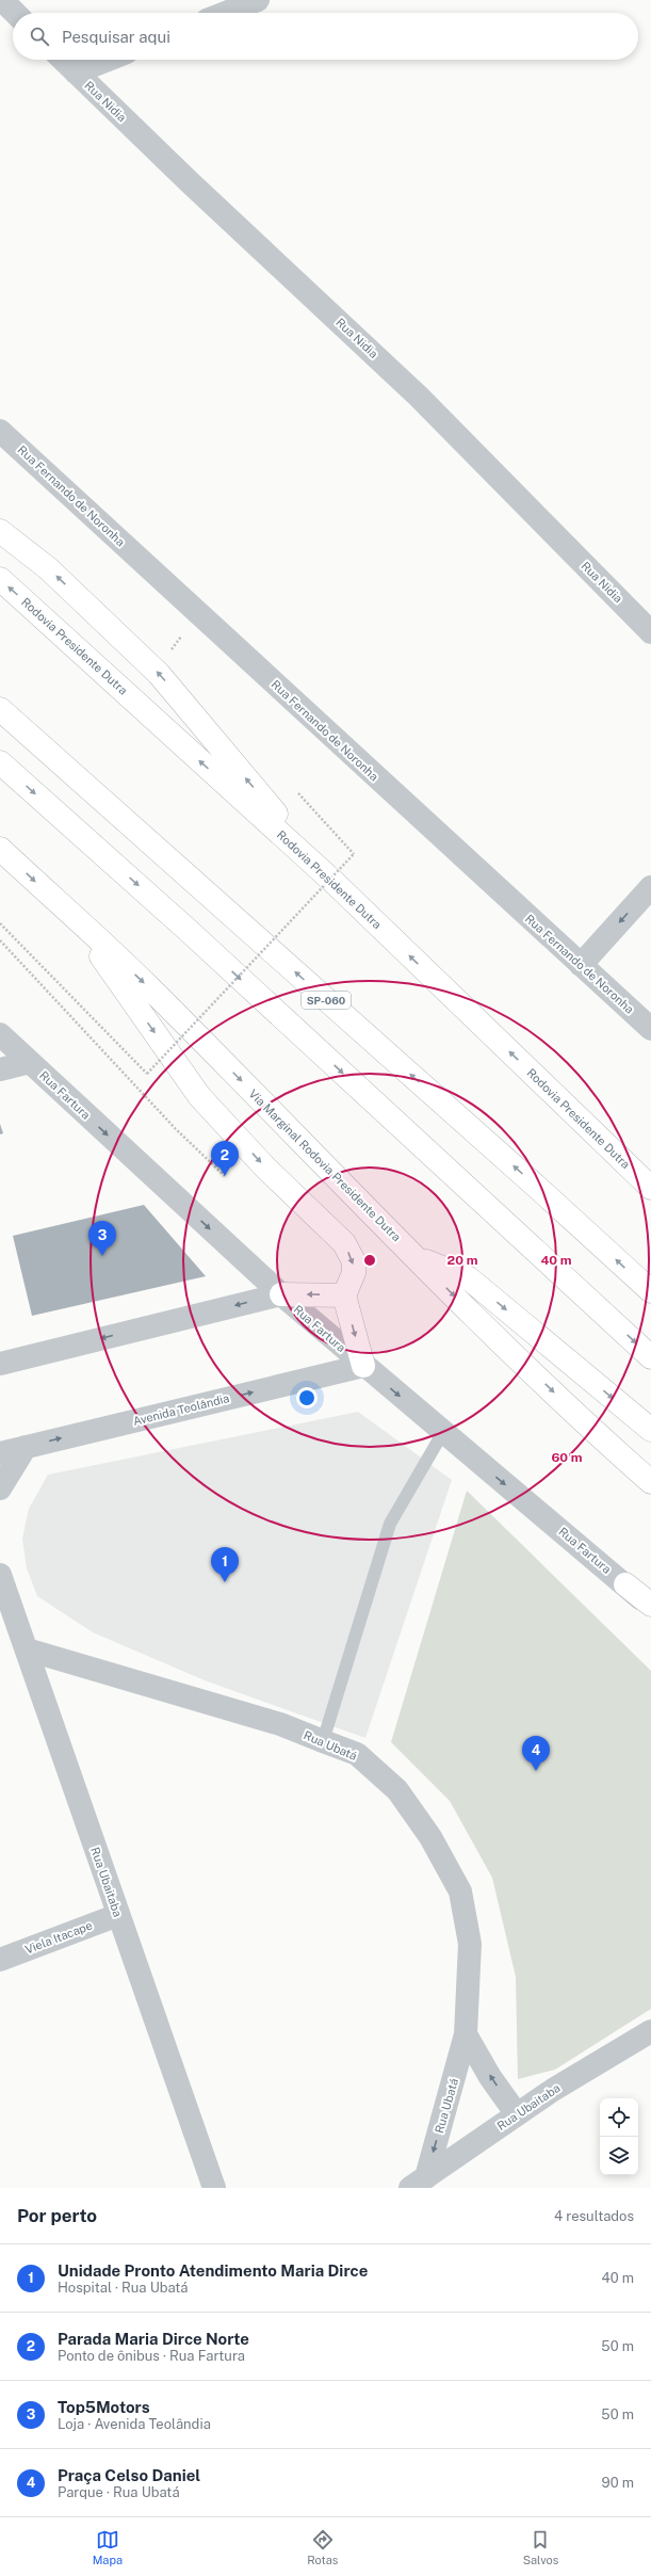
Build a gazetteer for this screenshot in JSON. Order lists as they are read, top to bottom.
{
  "streets": {
    "highway": ["Rodovia Presidente Dutra", "SP-060", "Via Marginal Rodovia Presidente Dutra"],
    "street": [
      "Rua Nidia",
      "Rua Fernando de Noronha",
      "Rua Fartura",
      "Avenida Teolândia",
      "Rua Ubatá",
      "Rua Ubaitaba",
      "Viela Itacape"
    ]
  },
  "crossings": [
    ["Rua Fartura", "Avenida Teolândia"],
    ["Rua Ubatá", "Rua Ubaitaba"],
    ["Rua Ubaitaba", "Viela Itacape"]
  ],
  "one_way": ["Rua Fartura"],
  "page": {
    "search": "Pesquisar aqui",
    "pins": [
      "2",
      "3",
      "1",
      "4"
    ],
    "heading": ["Por perto", "4 resultados"],
    "list": [
      {
        "mark": "1",
        "name": "Unidade Pronto Atendimento Maria Dirce",
        "note": "Hospital · Rua Ubatá",
        "value": "40 m"
      },
      {
        "mark": "2",
        "name": "Parada Maria Dirce Norte",
        "note": "Ponto de ônibus · Rua Fartura",
        "value": "50 m"
      },
      {
        "mark": "3",
        "name": "Top5Motors",
        "note": "Loja · Avenida Teolândia",
        "value": "50 m"
      },
      {
        "mark": "4",
        "name": "Praça Celso Daniel",
        "note": "Parque · Rua Ubatá",
        "value": "90 m"
      }
    ],
    "nav": ["Mapa", "Rotas", "Salvos"]
  },
  "rings": ["20 m", "40 m", "60 m"]
}
